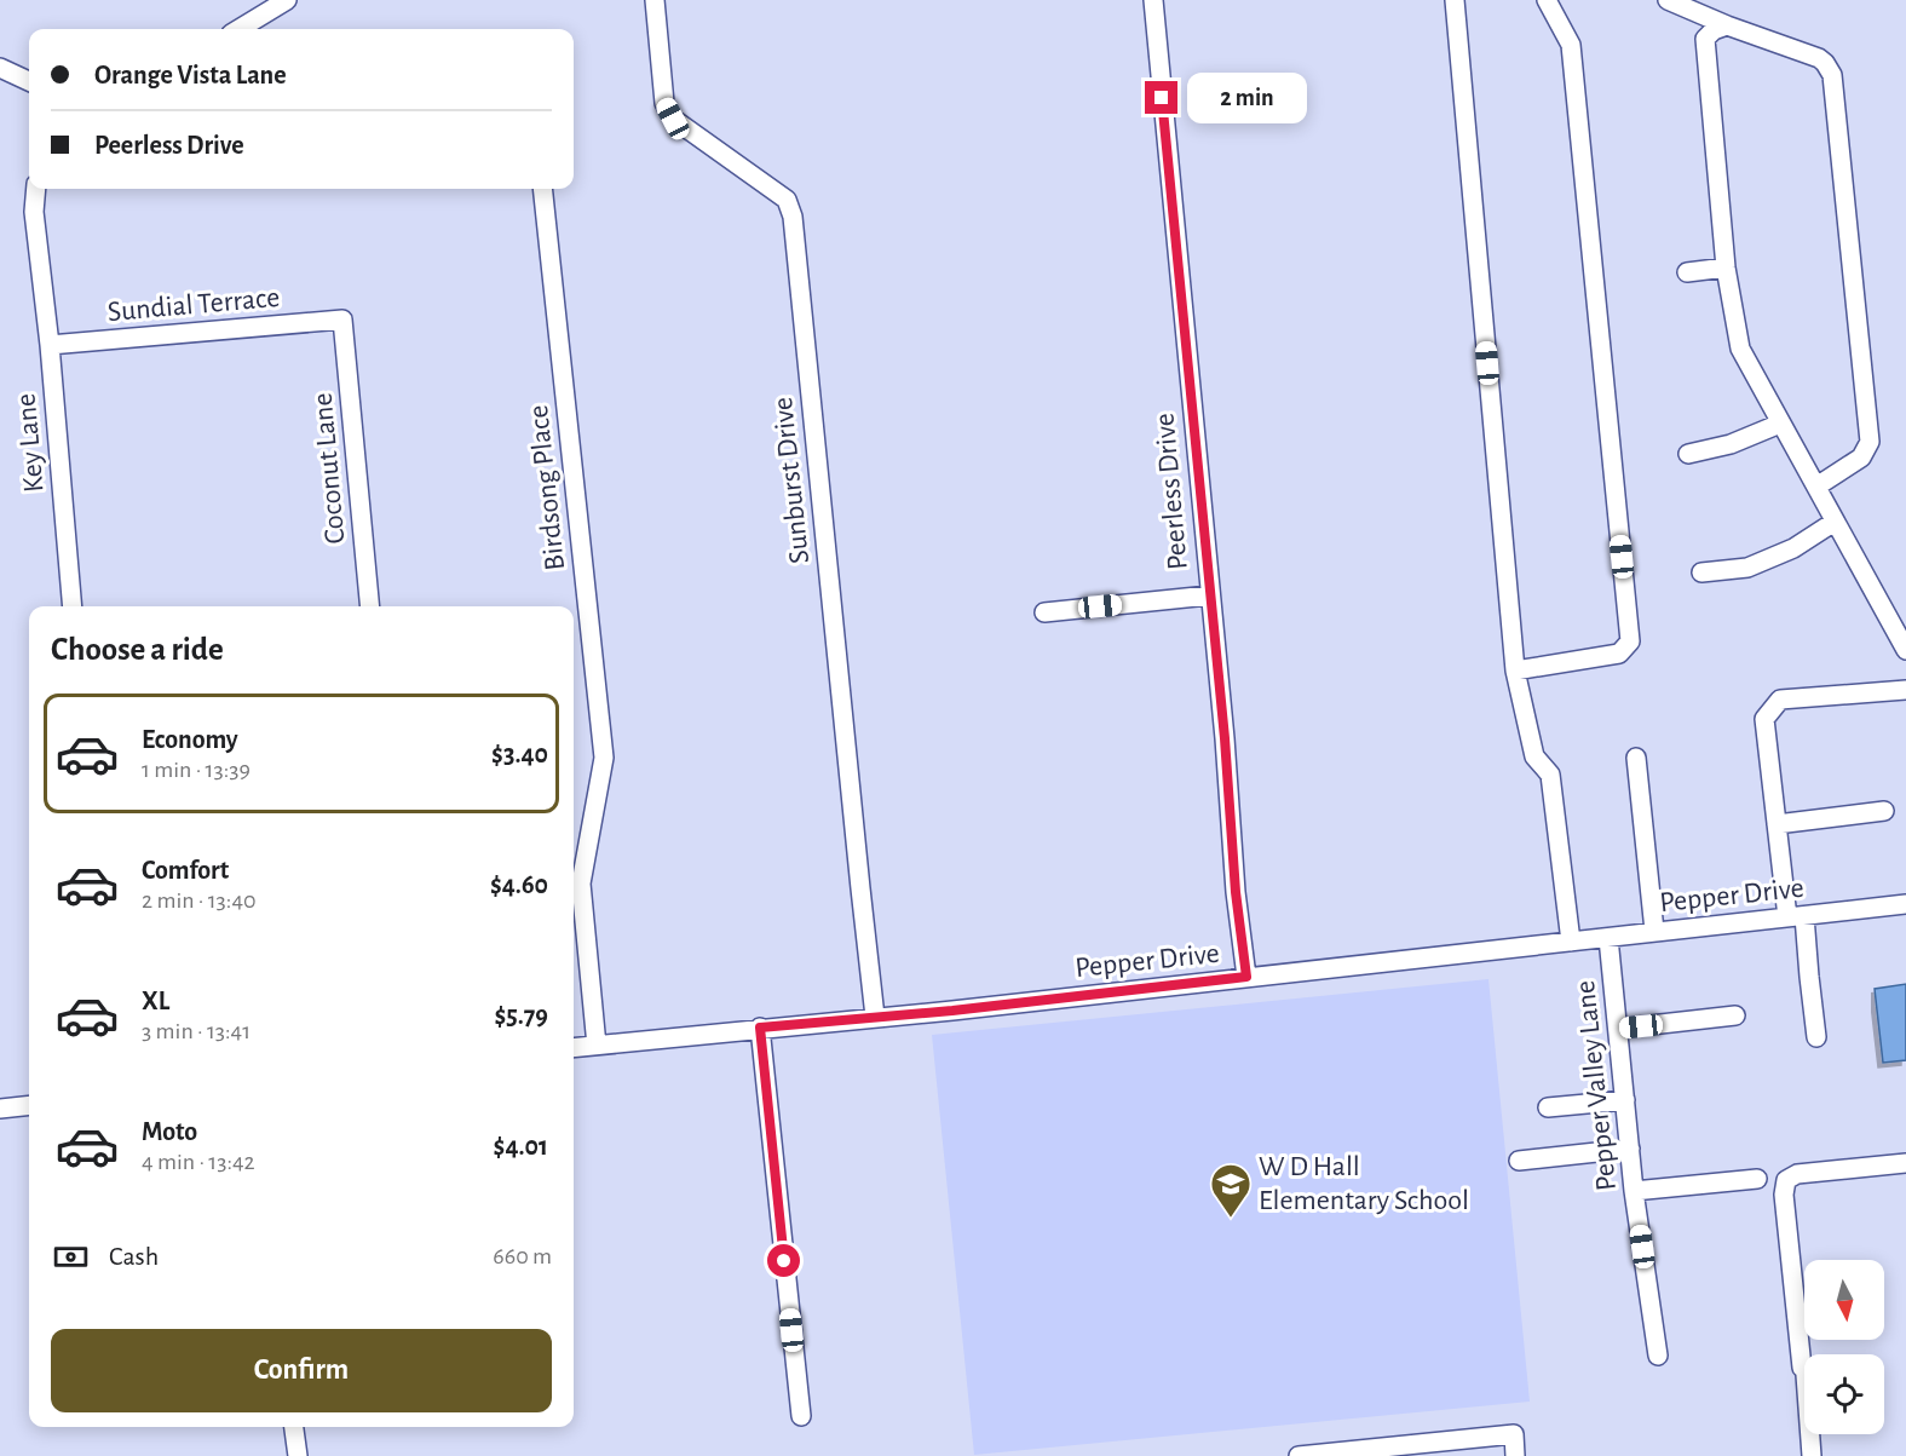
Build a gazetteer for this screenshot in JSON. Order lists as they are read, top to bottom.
{
  "streets": {
    "street": [
      "Sundial Terrace",
      "Key Lane",
      "Coconut Lane",
      "Sunburst Drive",
      "Birdsong Place",
      "Peerless Drive",
      "Pepper Drive",
      "Pepper Valley Lane"
    ]
  },
  "crossings": [
    ["Sundial Terrace", "Key Lane"],
    ["Sundial Terrace", "Coconut Lane"],
    ["Sunburst Drive", "Pepper Drive"],
    ["Birdsong Place", "Pepper Drive"],
    ["Peerless Drive", "Pepper Drive"],
    ["Pepper Drive", "Pepper Valley Lane"]
  ],
  "places": {
    "school or university": ["W D Hall Elementary School"]
  },
  "north": "bottom",
  "page": {
    "banner": ["Orange Vista Lane", "Peerless Drive"],
    "bubble": "2 min",
    "heading": "Choose a ride",
    "list": [
      {
        "name": "Economy",
        "note": "1 min · 13:39",
        "value": "$3.40"
      },
      {
        "name": "Comfort",
        "note": "2 min · 13:40",
        "value": "$4.60"
      },
      {
        "name": "XL",
        "note": "3 min · 13:41",
        "value": "$5.79"
      },
      {
        "name": "Moto",
        "note": "4 min · 13:42",
        "value": "$4.01"
      }
    ],
    "pay": ["Cash", "660 m"],
    "buttons": "Confirm"
  }
}
